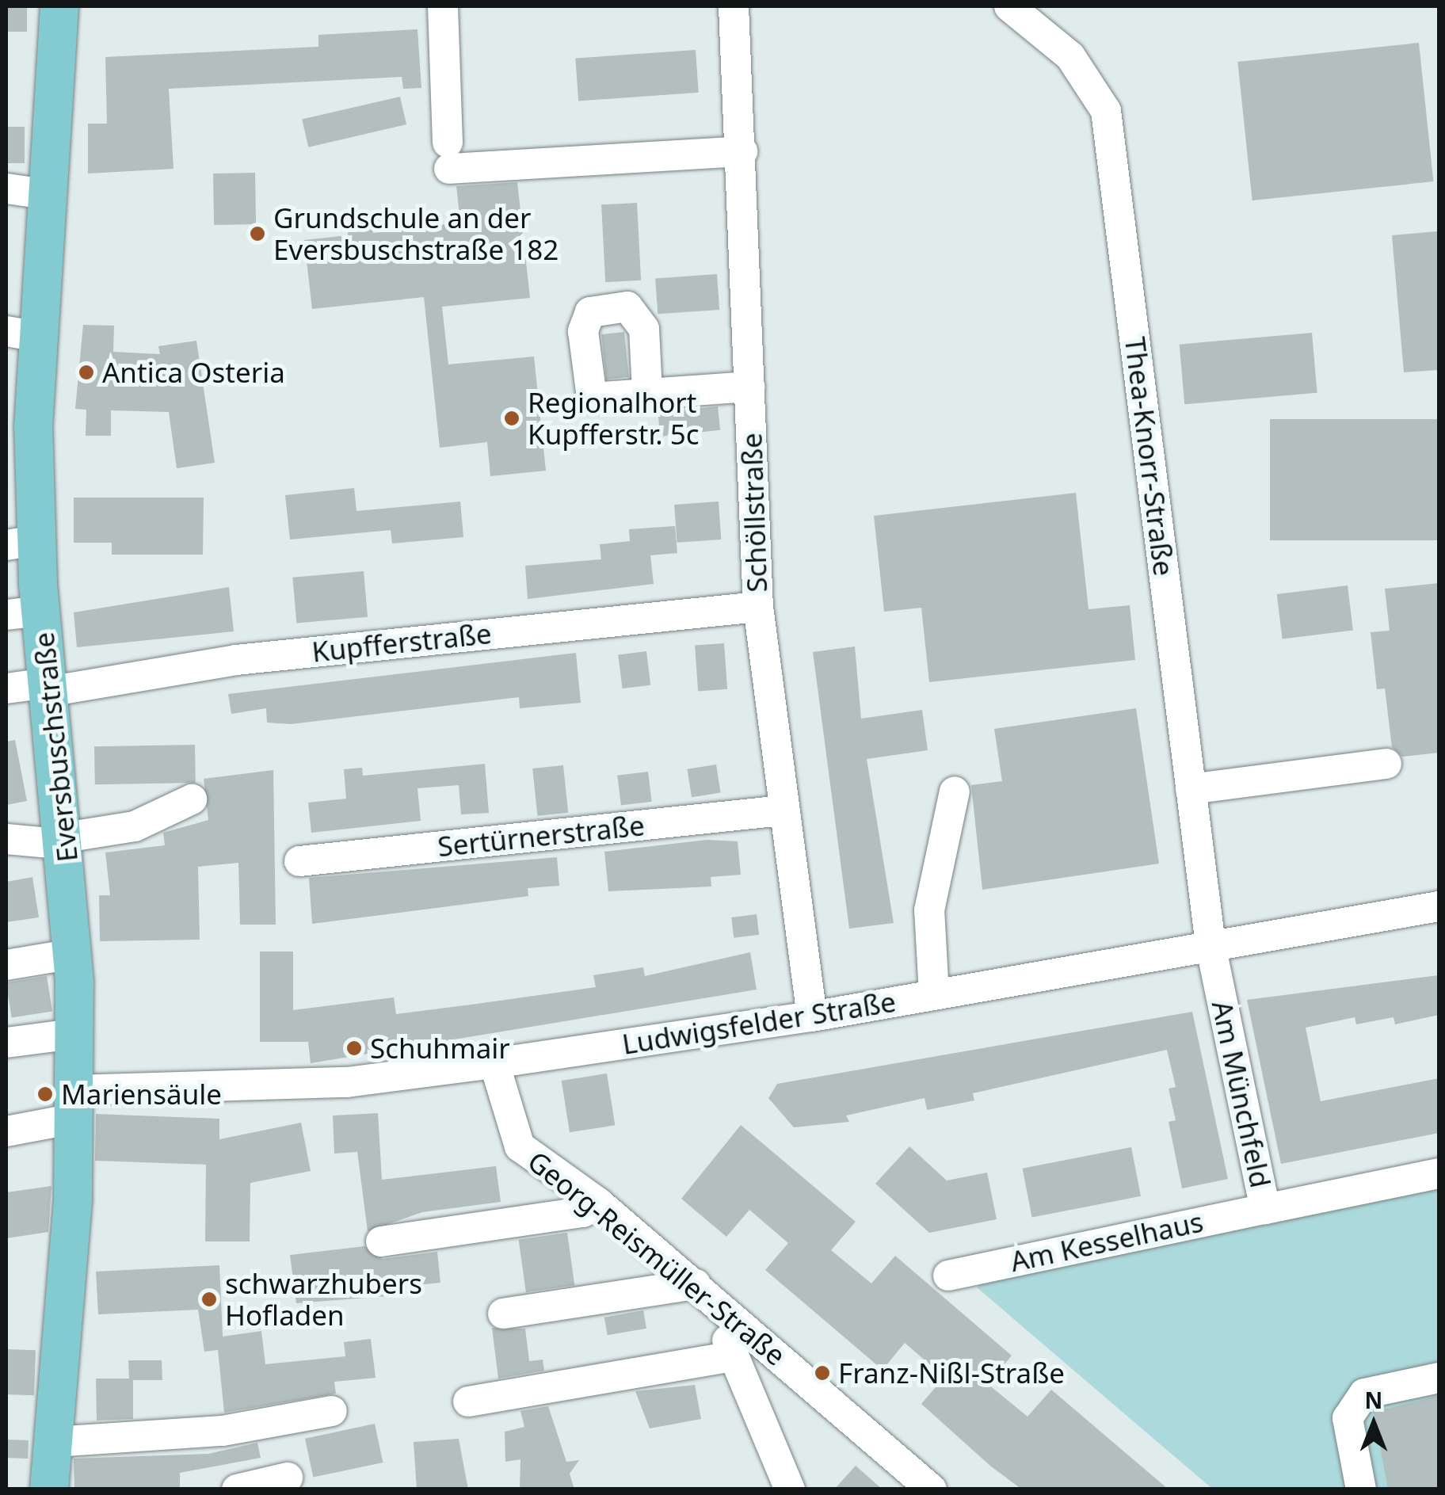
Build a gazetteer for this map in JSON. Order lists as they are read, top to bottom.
{
  "streets": {
    "main road": ["Eversbuschstraße"],
    "street": [
      "Thea-Knorr-Straße",
      "Schöllstraße",
      "Kupfferstraße",
      "Sertürnerstraße",
      "Ludwigsfelder Straße",
      "Am Münchfeld",
      "Am Kesselhaus",
      "Georg-Reismüller-Straße"
    ]
  },
  "crossings": [
    ["Thea-Knorr-Straße", "Ludwigsfelder Straße"],
    ["Thea-Knorr-Straße", "Am Münchfeld"],
    ["Schöllstraße", "Kupfferstraße"],
    ["Schöllstraße", "Sertürnerstraße"],
    ["Schöllstraße", "Ludwigsfelder Straße"],
    ["Kupfferstraße", "Eversbuschstraße"],
    ["Eversbuschstraße", "Ludwigsfelder Straße"],
    ["Ludwigsfelder Straße", "Am Münchfeld"],
    ["Ludwigsfelder Straße", "Georg-Reismüller-Straße"],
    ["Am Münchfeld", "Am Kesselhaus"]
  ],
  "places": [
    "Grundschule an der Eversbuschstraße 182",
    "Antica Osteria",
    "Regionalhort Kupfferstr. 5c",
    "Schuhmair",
    "Mariensäule",
    "schwarzhubers Hofladen",
    "Franz-Nißl-Straße"
  ],
  "north": "top"
}
